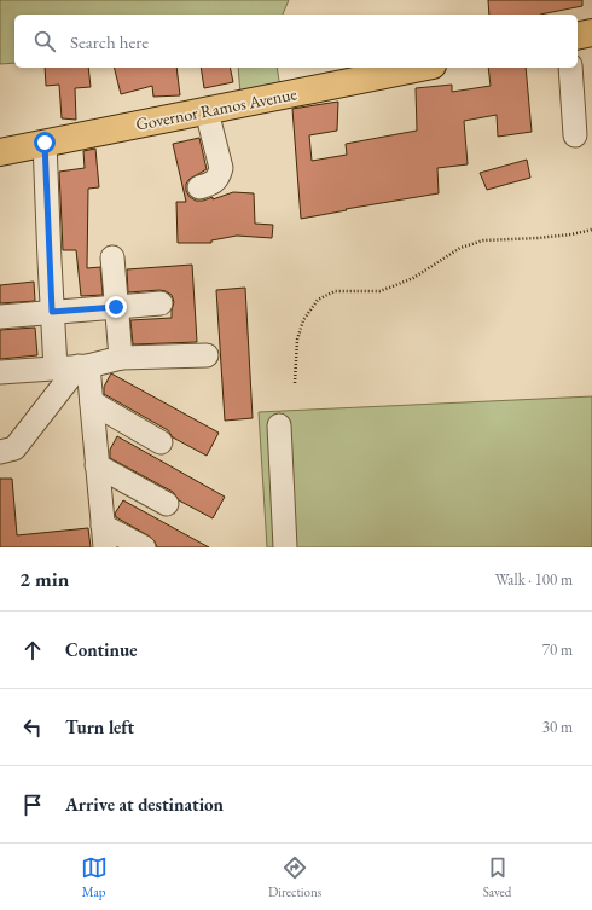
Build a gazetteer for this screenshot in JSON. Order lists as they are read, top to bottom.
{
  "streets": {
    "main road": ["Governor Ramos Avenue"]
  },
  "page": {
    "search": "Search here",
    "heading": ["2 min", "Walk · 100 m"],
    "list": [
      ["Continue", "70 m"],
      ["Turn left", "30 m"],
      "Arrive at destination"
    ],
    "nav": ["Map", "Directions", "Saved"]
  }
}
